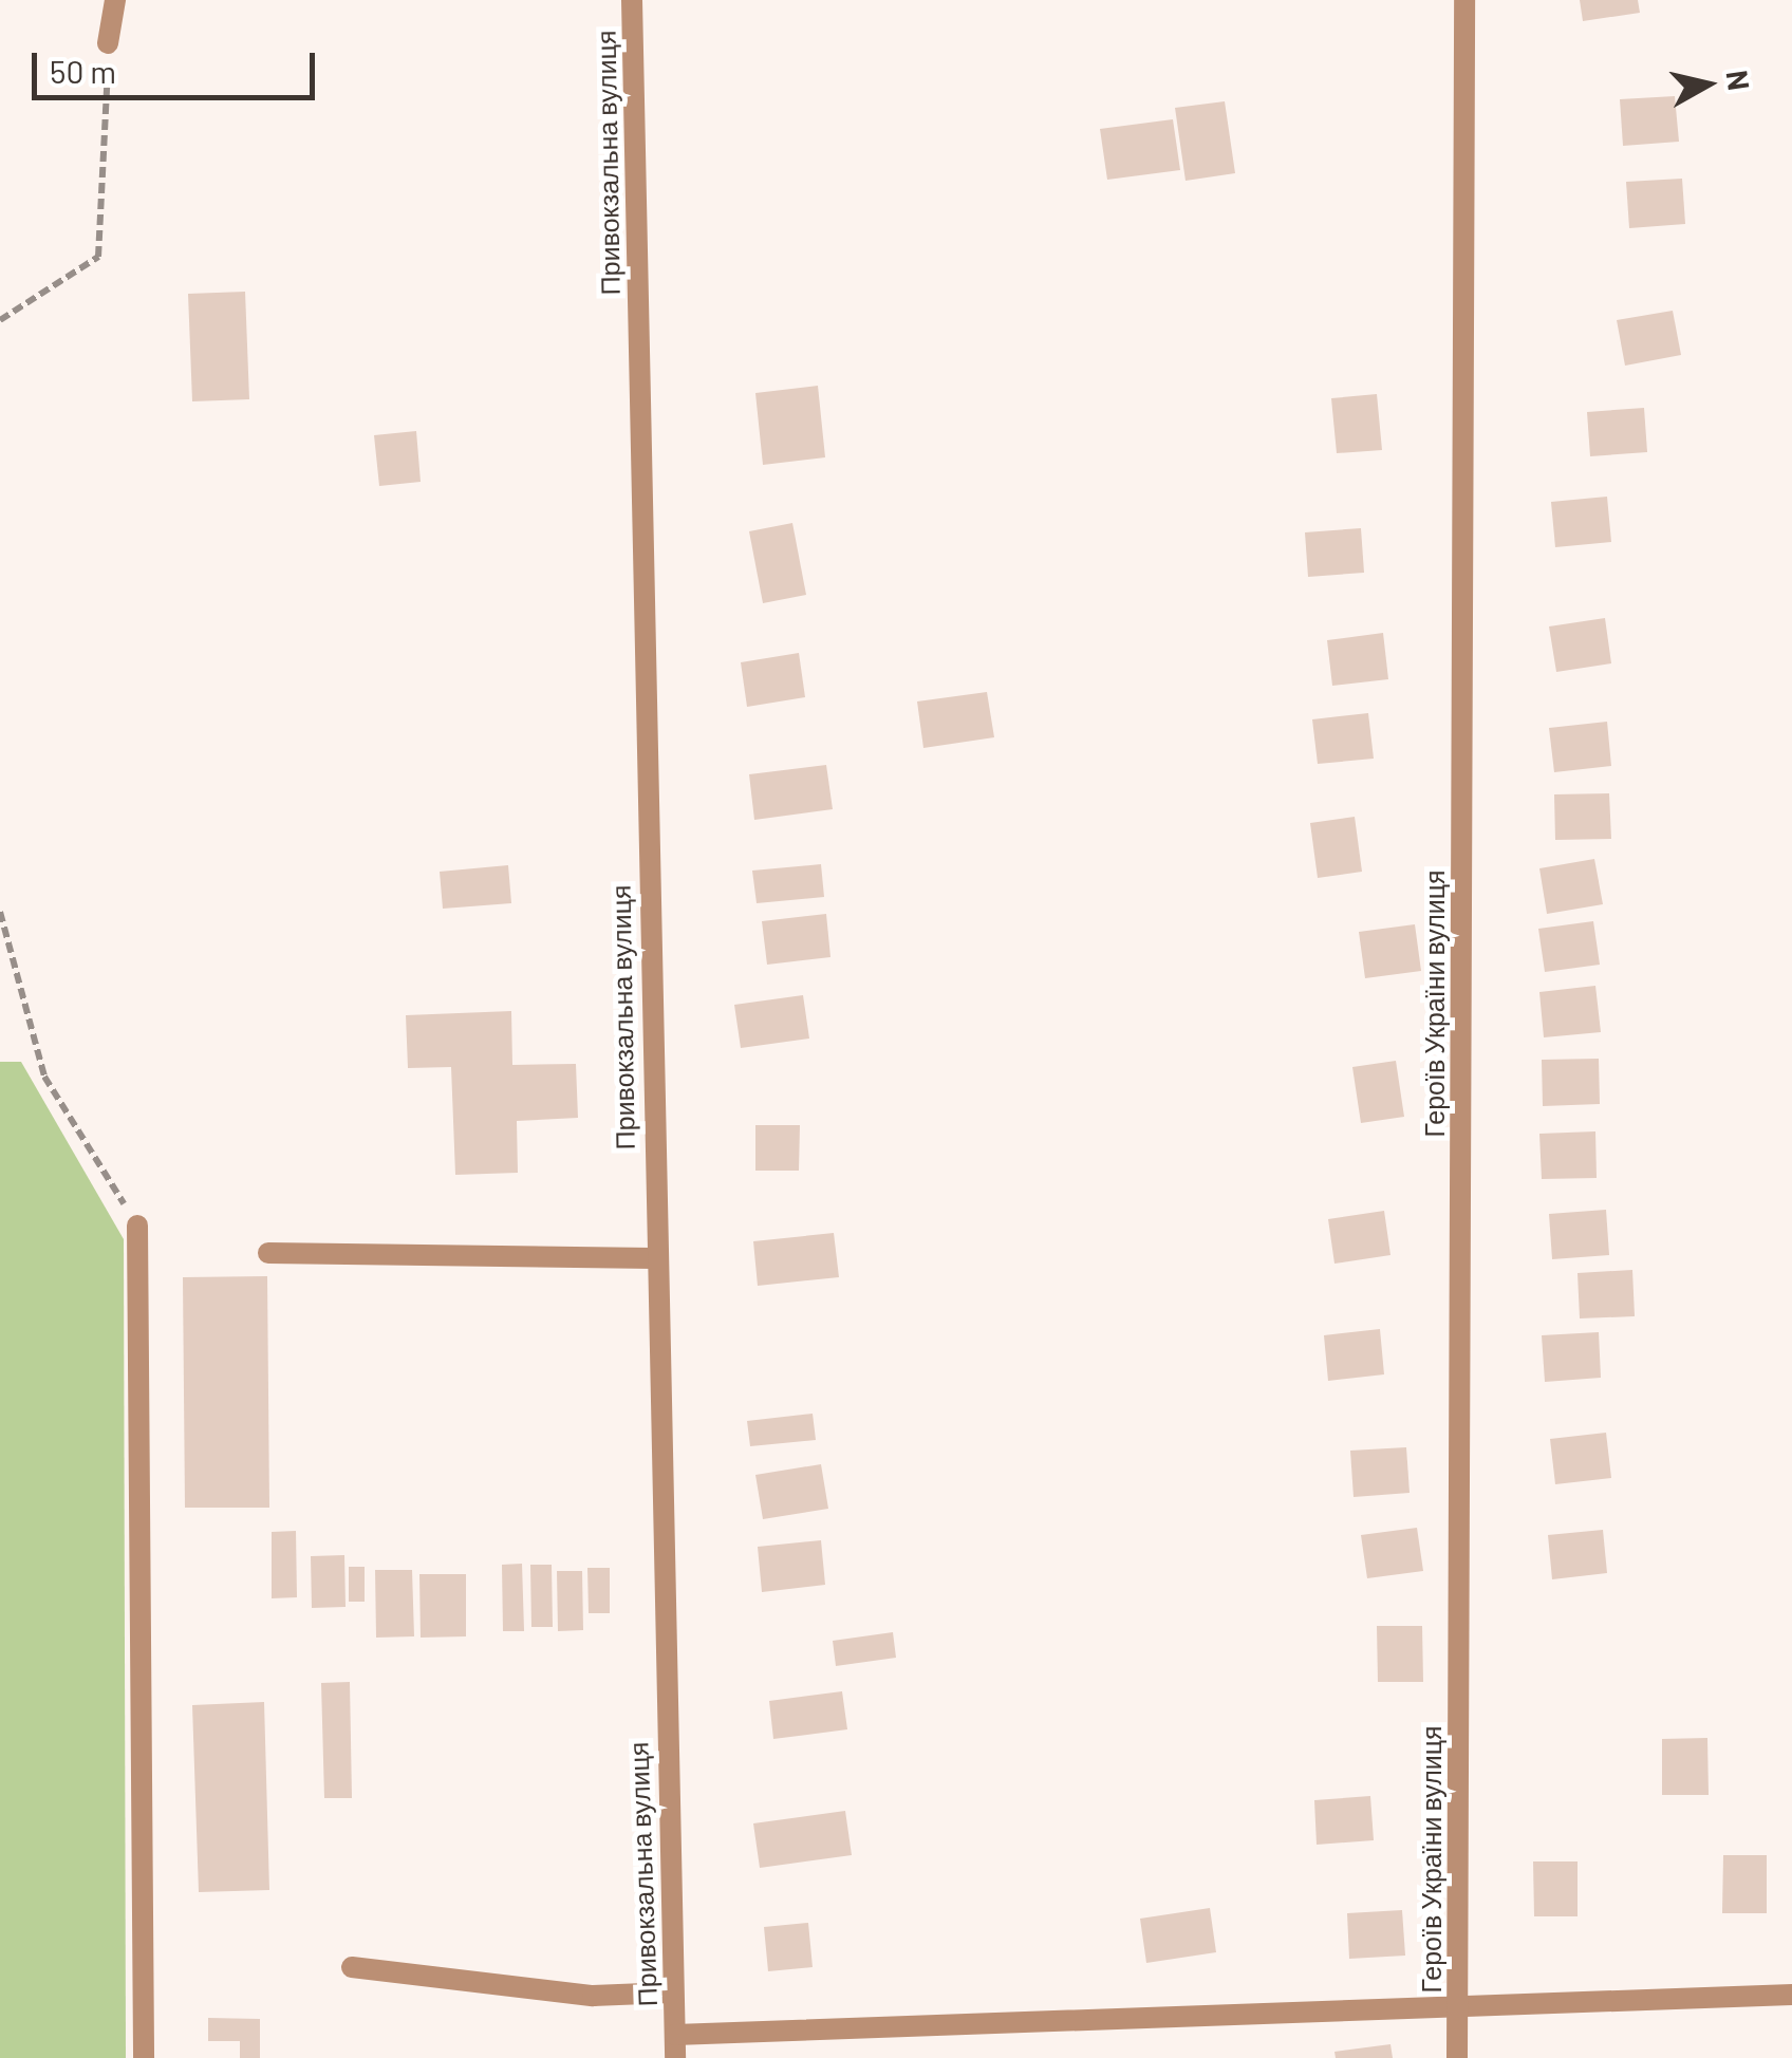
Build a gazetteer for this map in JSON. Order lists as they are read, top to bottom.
{
  "streets": {
    "street": ["Привокзальна вулиця", "Героїв України вулиця"]
  },
  "crossings": [
    ["Привокзальна вулиця", "Героїв України вулиця"]
  ],
  "scale_bar": "50 m",
  "north": "right"
}
